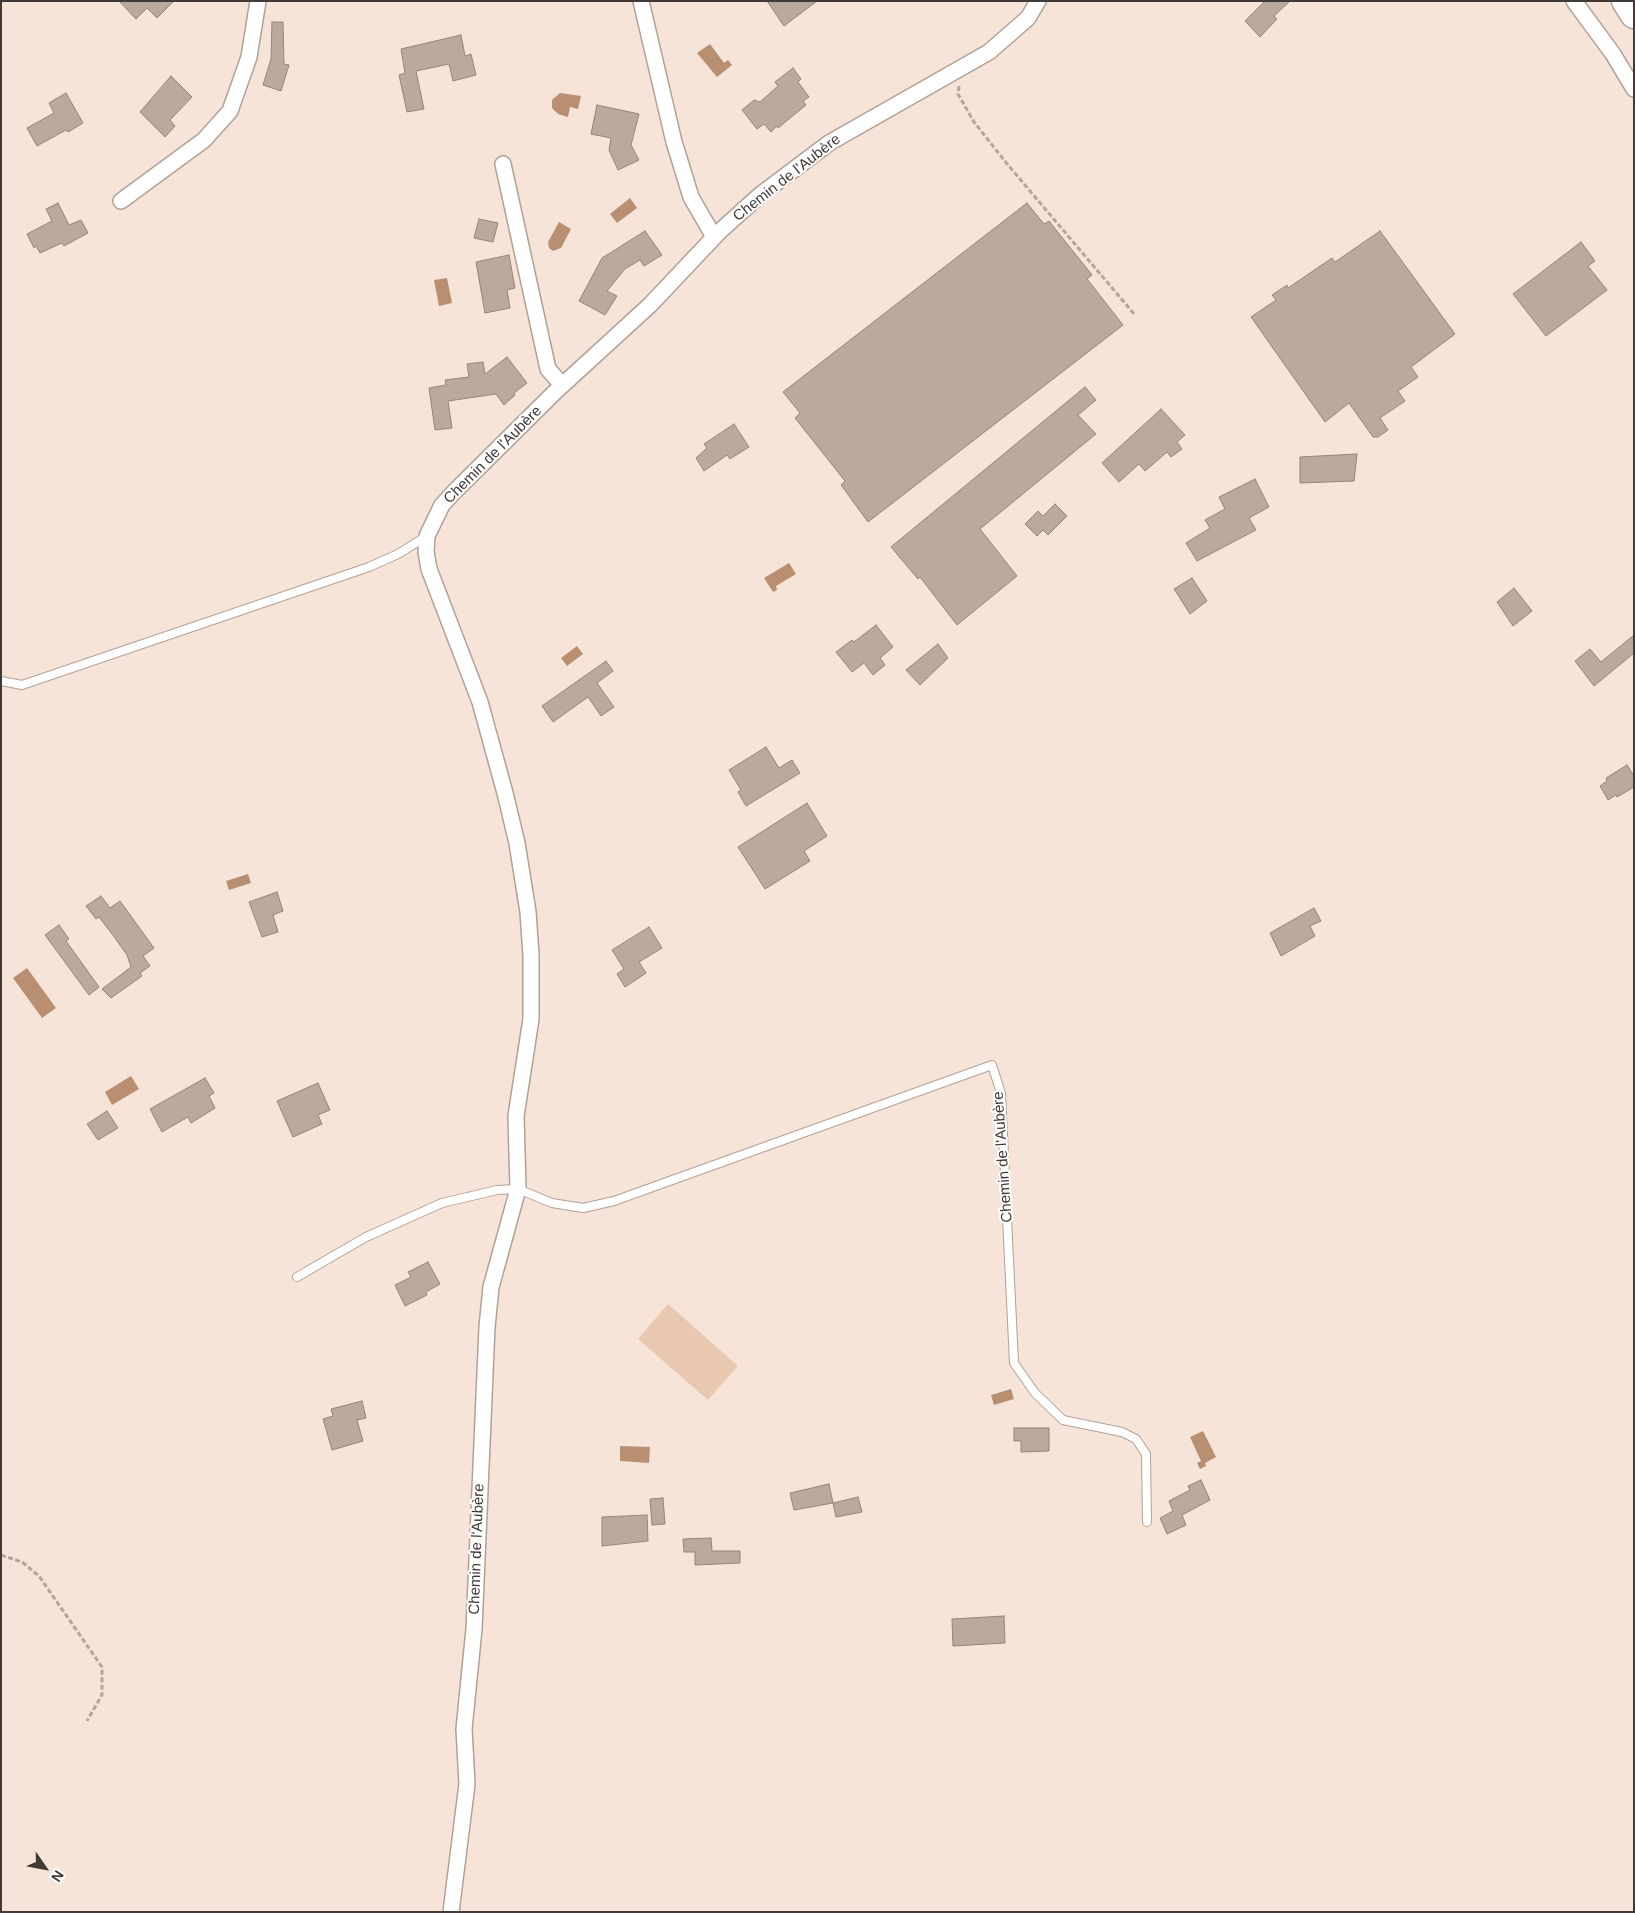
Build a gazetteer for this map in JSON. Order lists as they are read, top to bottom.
{
  "streets": {
    "street": ["Chemin de l'Aubère"]
  },
  "north": "bottom right"
}
